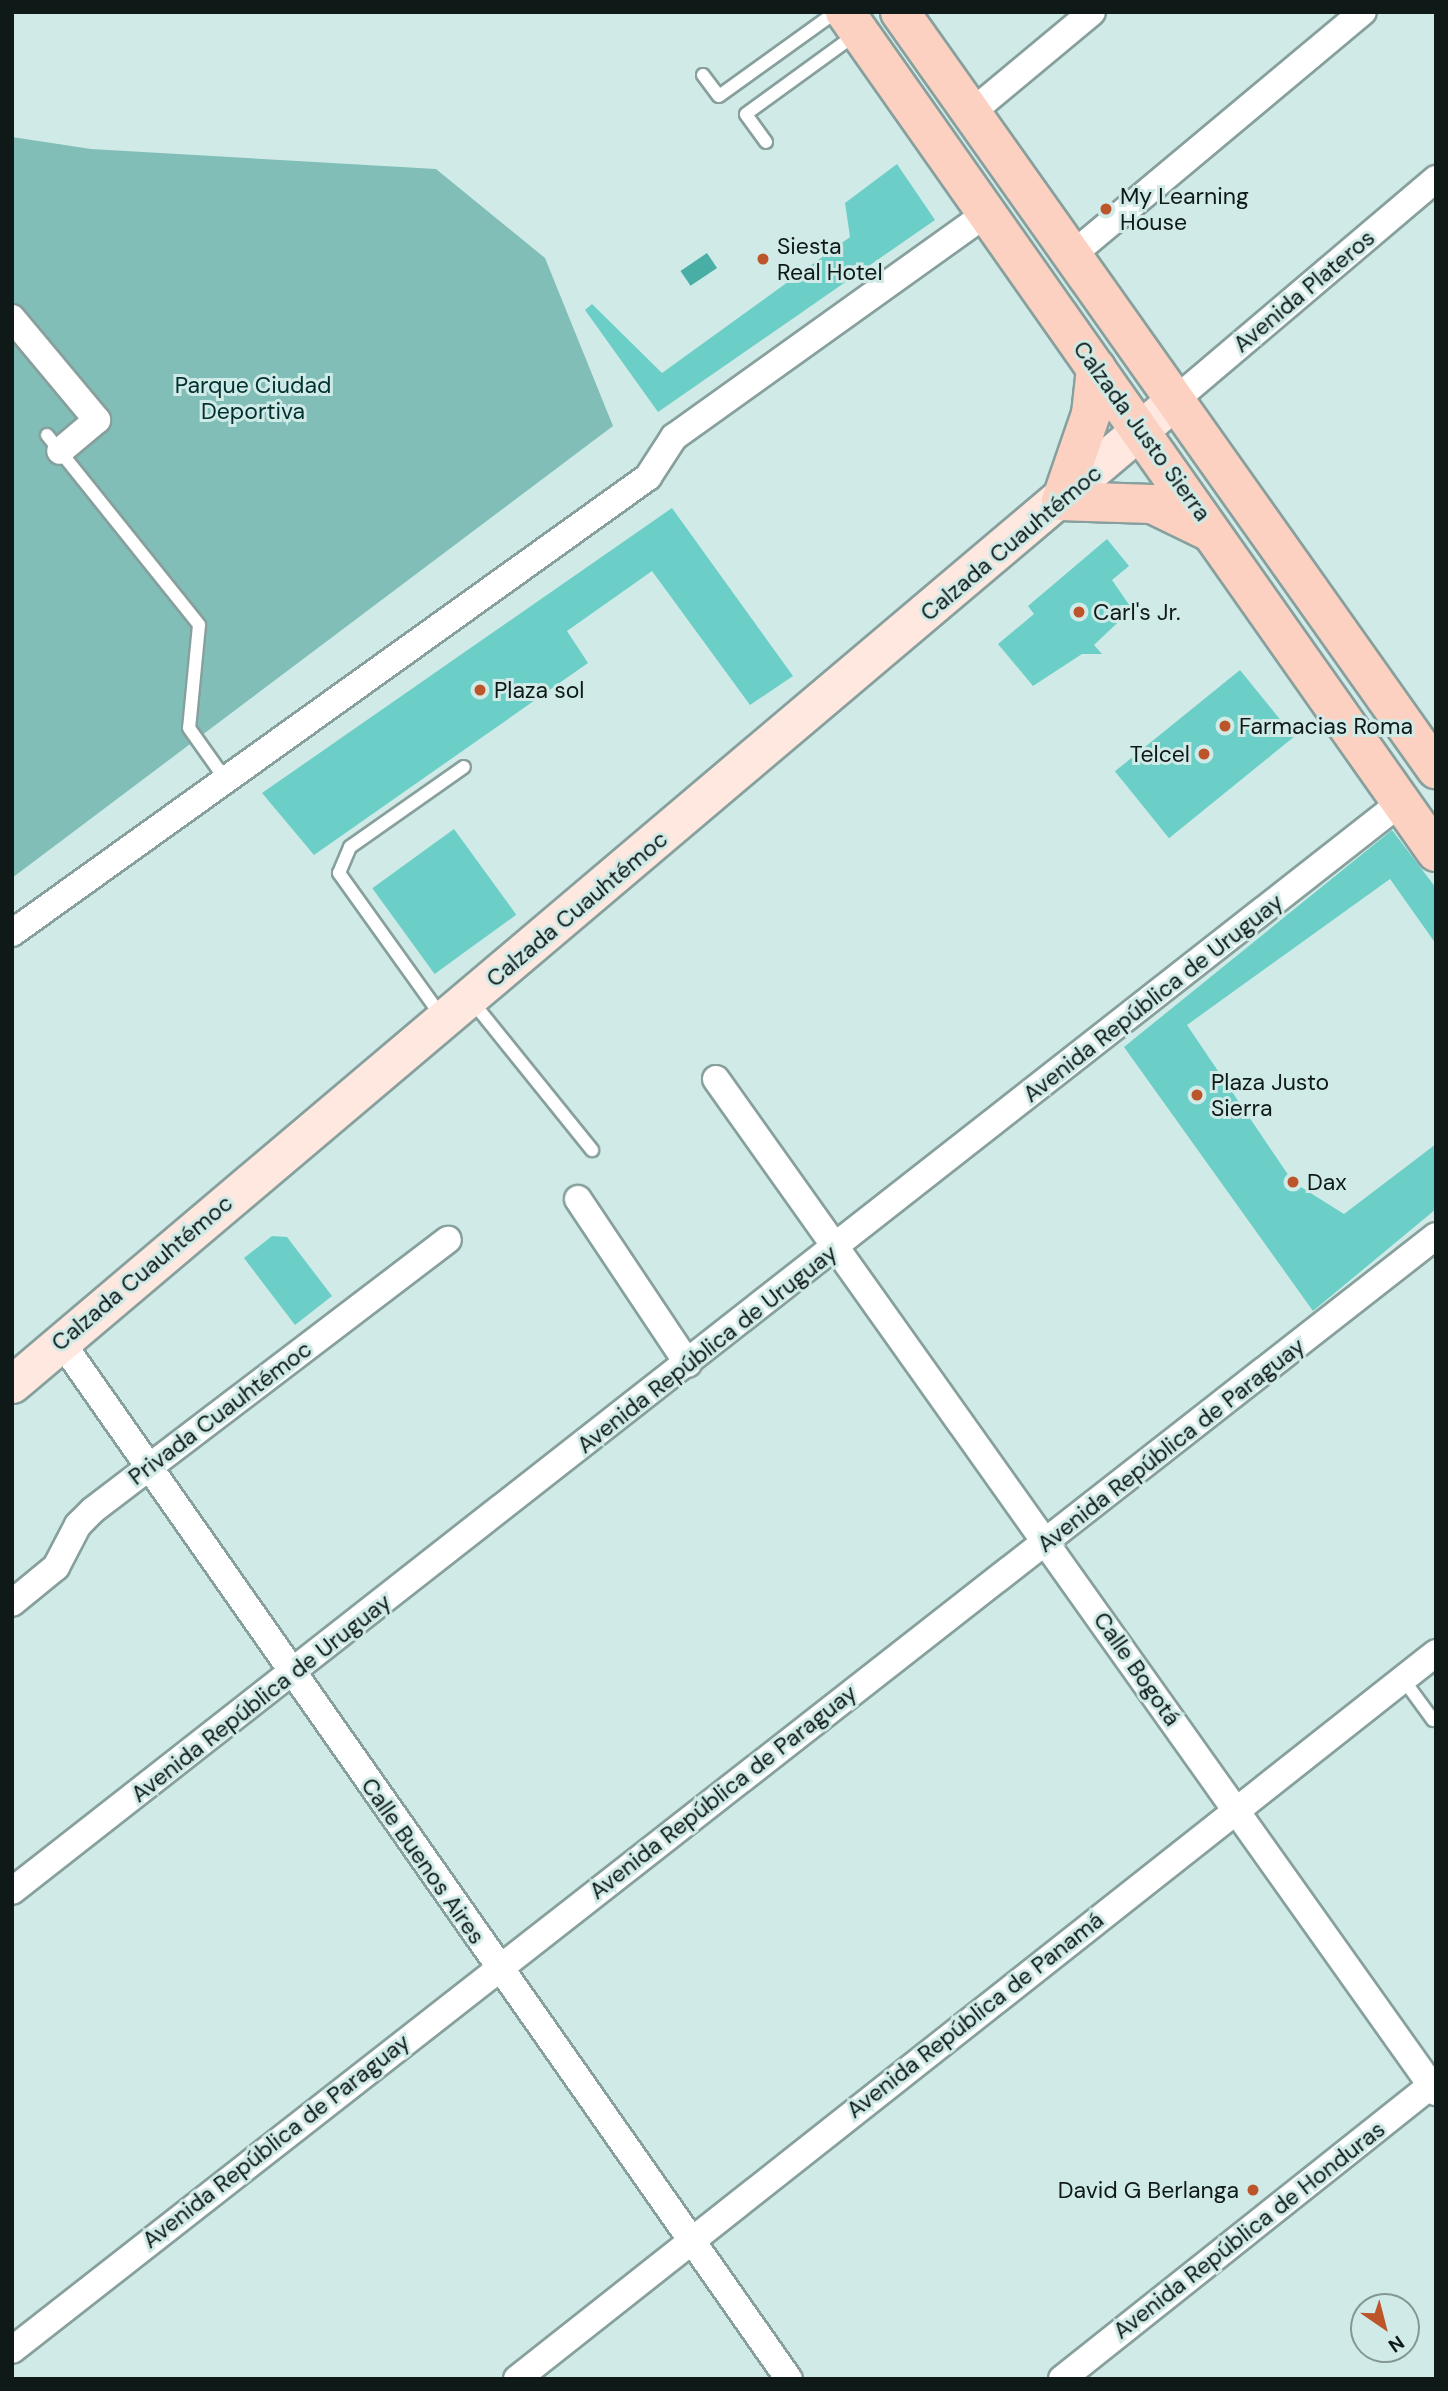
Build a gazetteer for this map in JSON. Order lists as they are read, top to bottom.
{
  "streets": {
    "main road": ["Calzada Justo Sierra", "Calzada Cuauhtémoc"],
    "street": [
      "Avenida Plateros",
      "Avenida República de Uruguay",
      "Privada Cuauhtémoc",
      "Avenida República de Paraguay",
      "Calle Bogotá",
      "Calle Buenos Aires",
      "Avenida República de Panamá",
      "Avenida República de Honduras"
    ]
  },
  "crossings": [
    ["Avenida Plateros", "Calzada Justo Sierra"],
    ["Avenida Plateros", "Calzada Cuauhtémoc"],
    ["Calzada Justo Sierra", "Calzada Cuauhtémoc"],
    ["Calzada Justo Sierra", "Avenida República de Uruguay"],
    ["Calzada Cuauhtémoc", "Calle Buenos Aires"],
    ["Avenida República de Uruguay", "Calle Bogotá"],
    ["Avenida República de Uruguay", "Calle Buenos Aires"],
    ["Privada Cuauhtémoc", "Calle Buenos Aires"],
    ["Avenida República de Paraguay", "Calle Bogotá"],
    ["Avenida República de Paraguay", "Calle Buenos Aires"],
    ["Calle Bogotá", "Avenida República de Panamá"],
    ["Calle Bogotá", "Avenida República de Honduras"],
    ["Calle Buenos Aires", "Avenida República de Panamá"]
  ],
  "parks": ["Parque Ciudad Deportiva"],
  "places": [
    "My Learning House",
    "Siesta Real Hotel",
    "Carl's Jr.",
    "Plaza sol",
    "Farmacias Roma",
    "Telcel",
    "Plaza Justo Sierra",
    "Dax",
    "David G Berlanga"
  ],
  "north": "bottom right"
}
